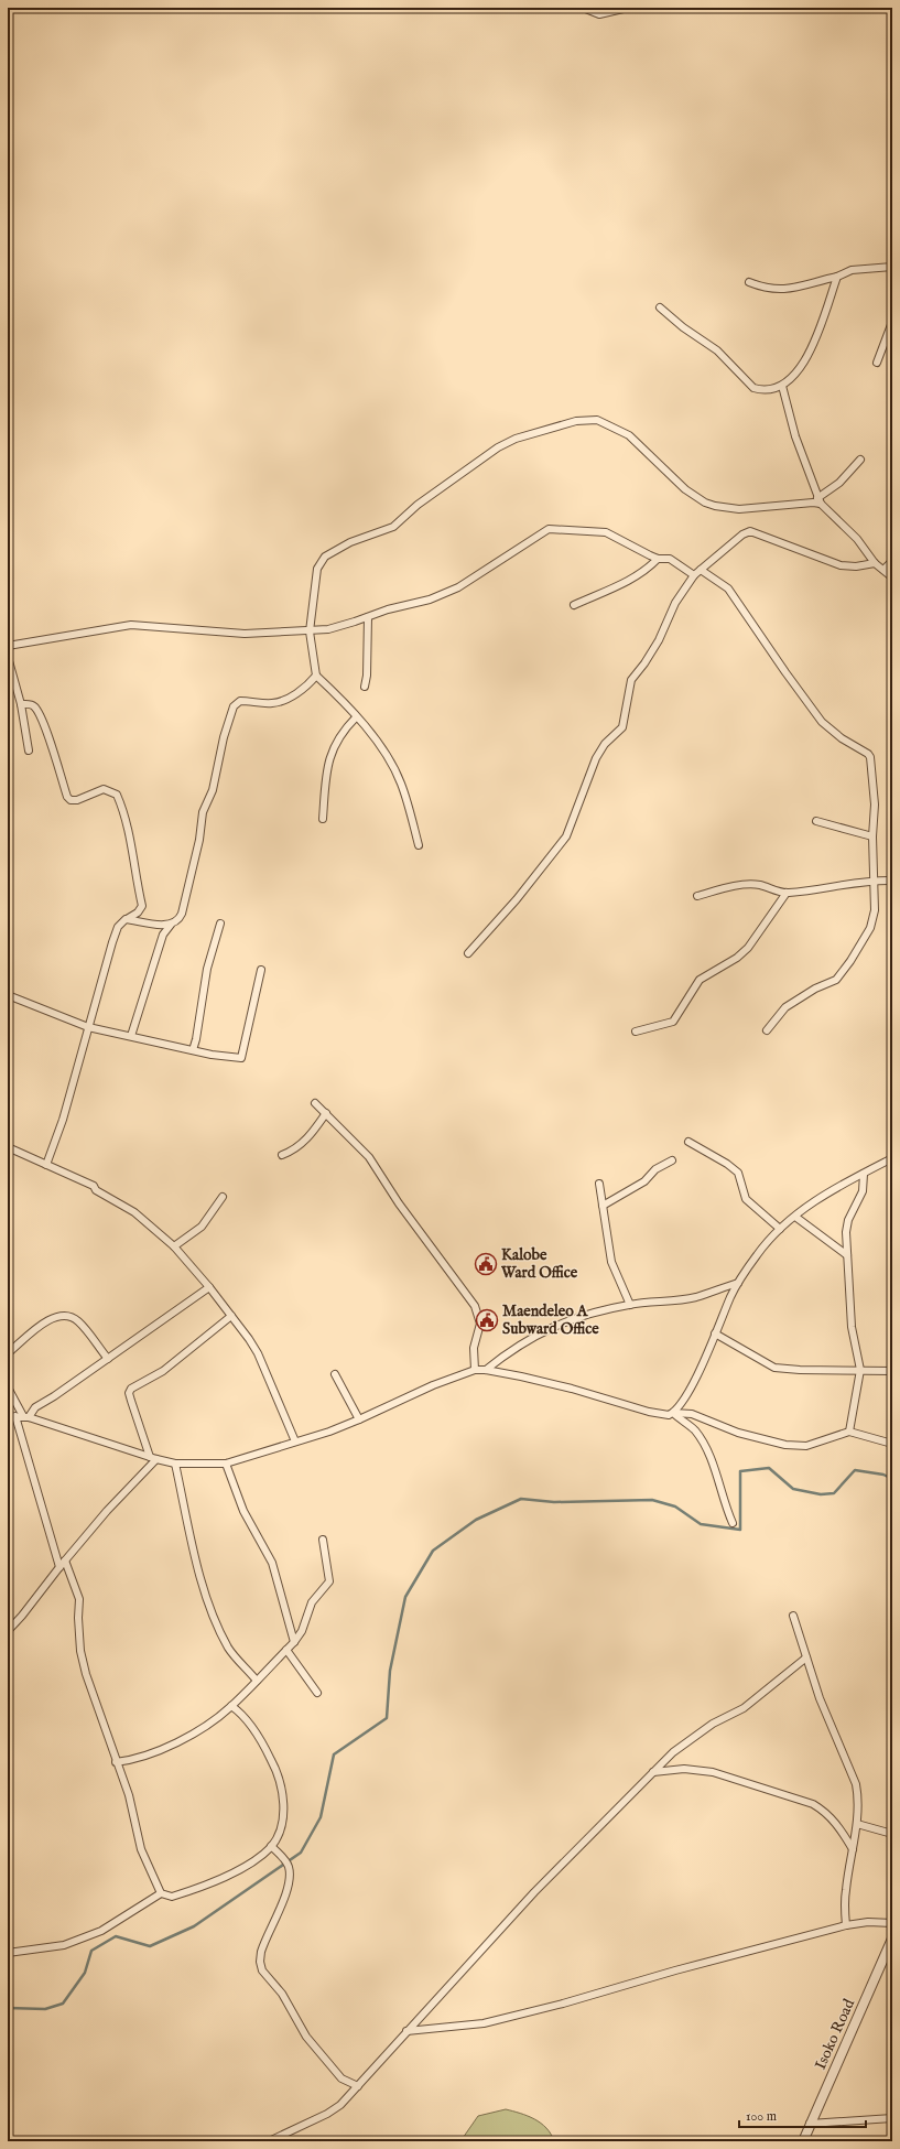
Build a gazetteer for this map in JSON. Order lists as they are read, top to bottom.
{
  "streets": {
    "street": ["Isoko Road"]
  },
  "places": {
    "public building": ["Kalobe Ward Office", "Maendeleo A Subward Office"]
  },
  "scale_bar": "100 m"
}
